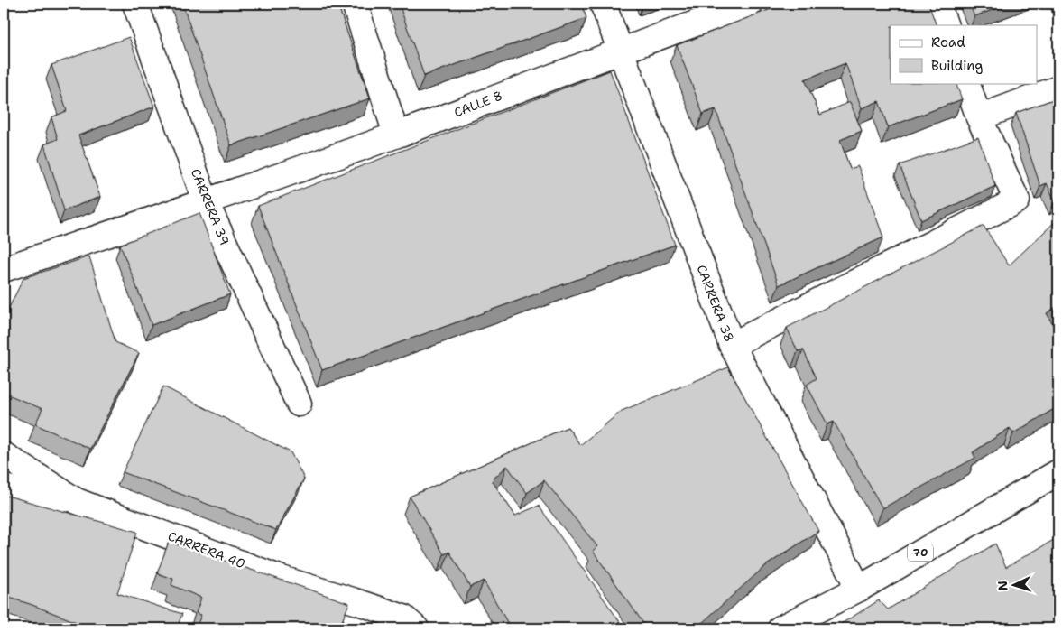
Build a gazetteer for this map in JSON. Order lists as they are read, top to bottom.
{
  "streets": {
    "street": [
      "CALLE 8",
      "CARRERA 39",
      "CARRERA 38",
      "CARRERA 40",
      "70"
    ]
  },
  "crossings": [
    ["CALLE 8", "CARRERA 39"],
    ["CALLE 8", "CARRERA 38"],
    ["CARRERA 38", "70"]
  ],
  "legend": ["Road", "Building"],
  "north": "left"
}
